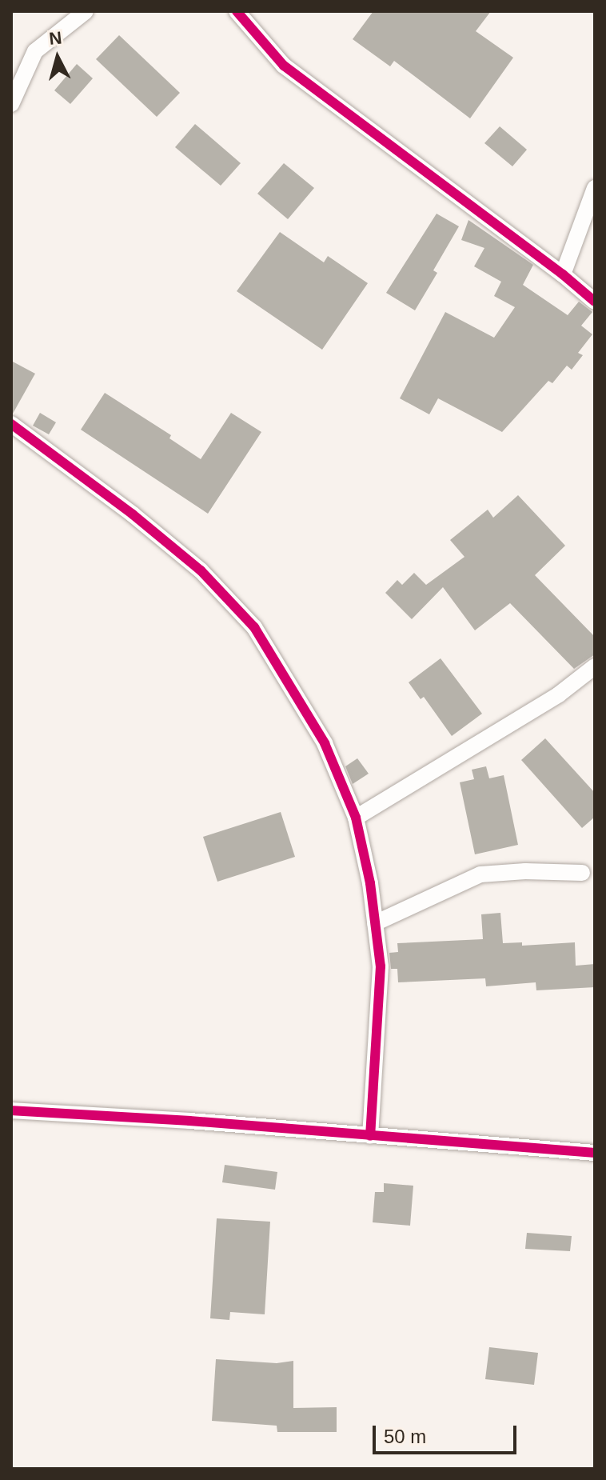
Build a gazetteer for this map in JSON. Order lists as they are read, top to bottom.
{
  "scale_bar": "50 m",
  "north": "top"
}
